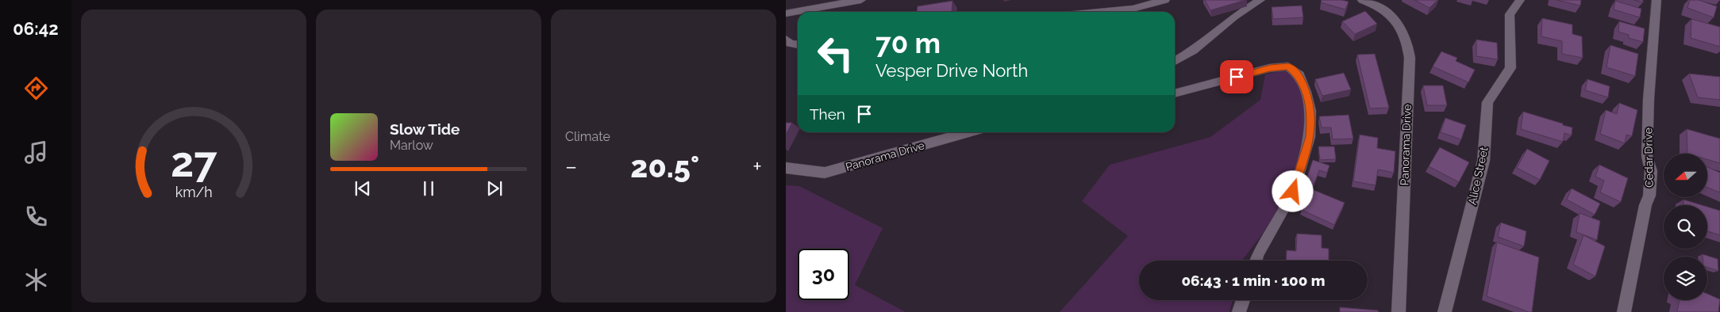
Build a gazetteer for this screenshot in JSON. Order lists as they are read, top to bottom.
{
  "streets": {
    "street": ["Panorama Drive", "Cedar Drive", "Alice Street"]
  },
  "north": "left",
  "page": {
    "tabs": "06:42",
    "tile": "Climate",
    "turn": ["70 m", "Vesper Drive North"],
    "then": "Then",
    "song": ["Slow Tide", "Marlow"],
    "heat": ["−", "20.5°", "+"],
    "limit": "30",
    "trip": "06:43 · 1 min · 100 m",
    "gauge": ["27", "km/h"]
  }
}
